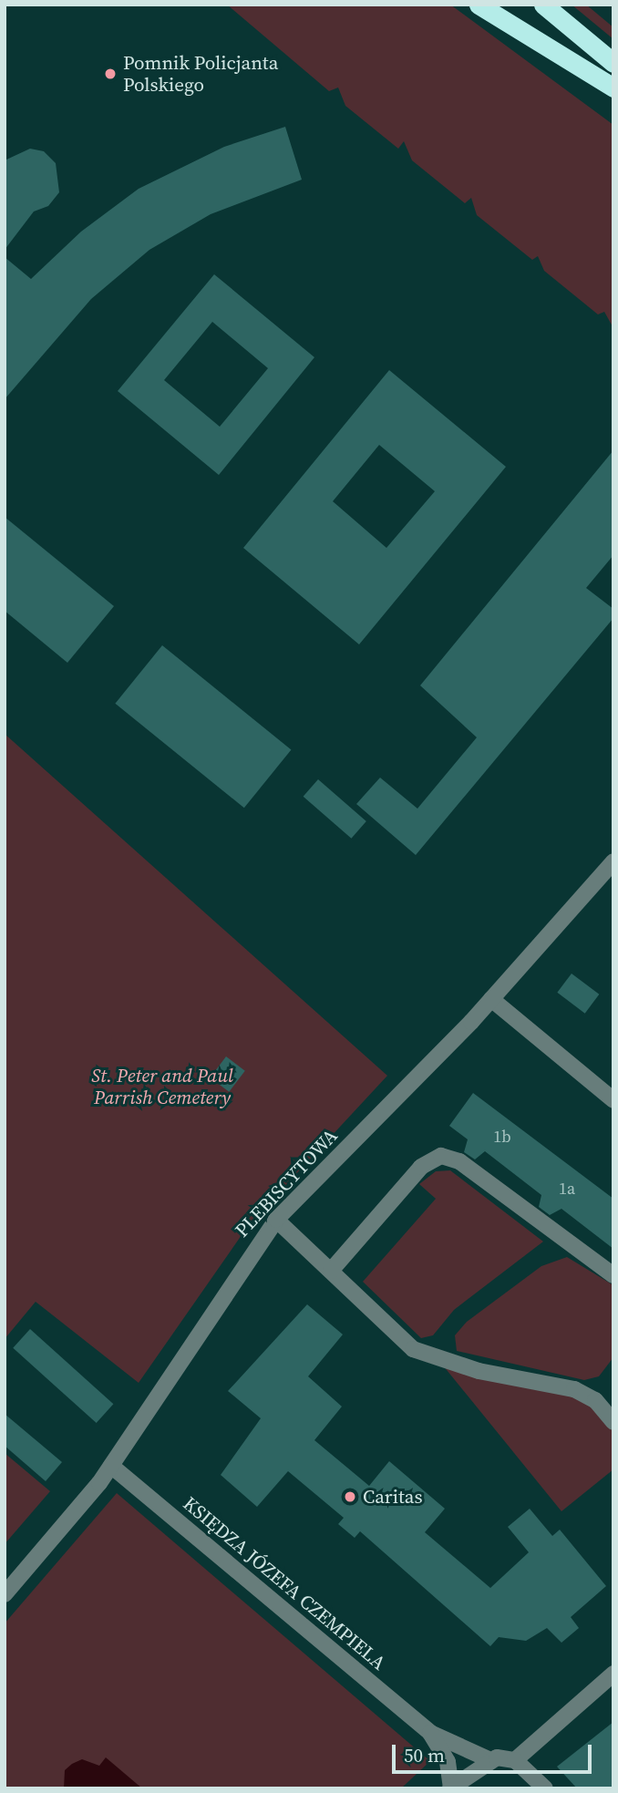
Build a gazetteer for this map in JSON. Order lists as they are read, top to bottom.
{
  "streets": {
    "street": ["PLEBISCYTOWA", "KSIĘDZA JÓZEFA CZEMPIELA"]
  },
  "crossings": [
    ["PLEBISCYTOWA", "KSIĘDZA JÓZEFA CZEMPIELA"]
  ],
  "parks": ["St. Peter and Paul Parrish Cemetery"],
  "places": ["Pomnik Policjanta Polskiego", "Caritas"],
  "house_numbers": ["1b", "1a"],
  "scale_bar": "50 m"
}
